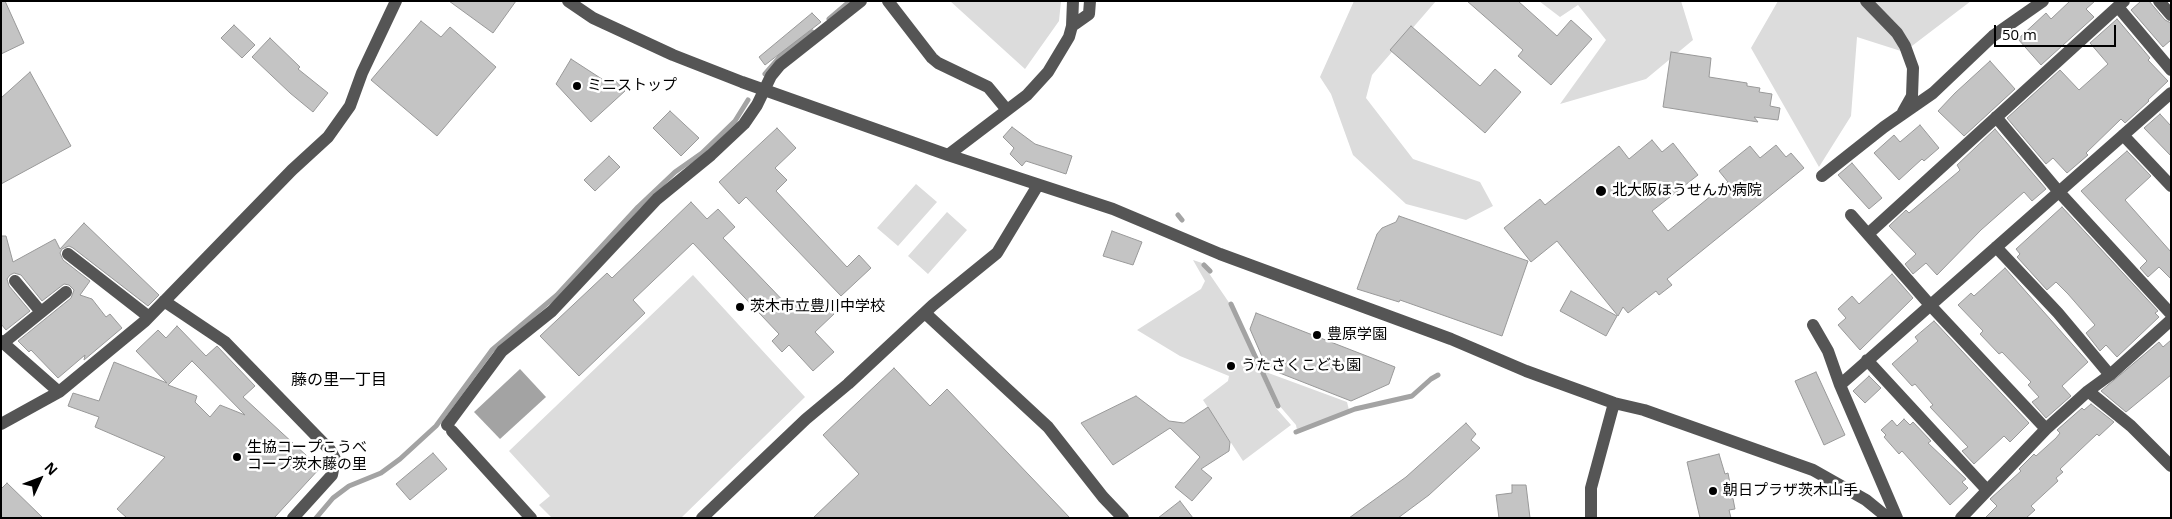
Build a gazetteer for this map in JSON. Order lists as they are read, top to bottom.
{
  "districts": ["藤の里一丁目"],
  "places": [
    "ミニストップ",
    "北大阪ほうせんか病院",
    "茨木市立豊川中学校",
    "豊原学園",
    "うたさくこども園",
    "生協コープこうべ コープ茨木藤の里",
    "朝日プラザ茨木山手"
  ],
  "scale_bar": "50 m",
  "north": "top right"
}
